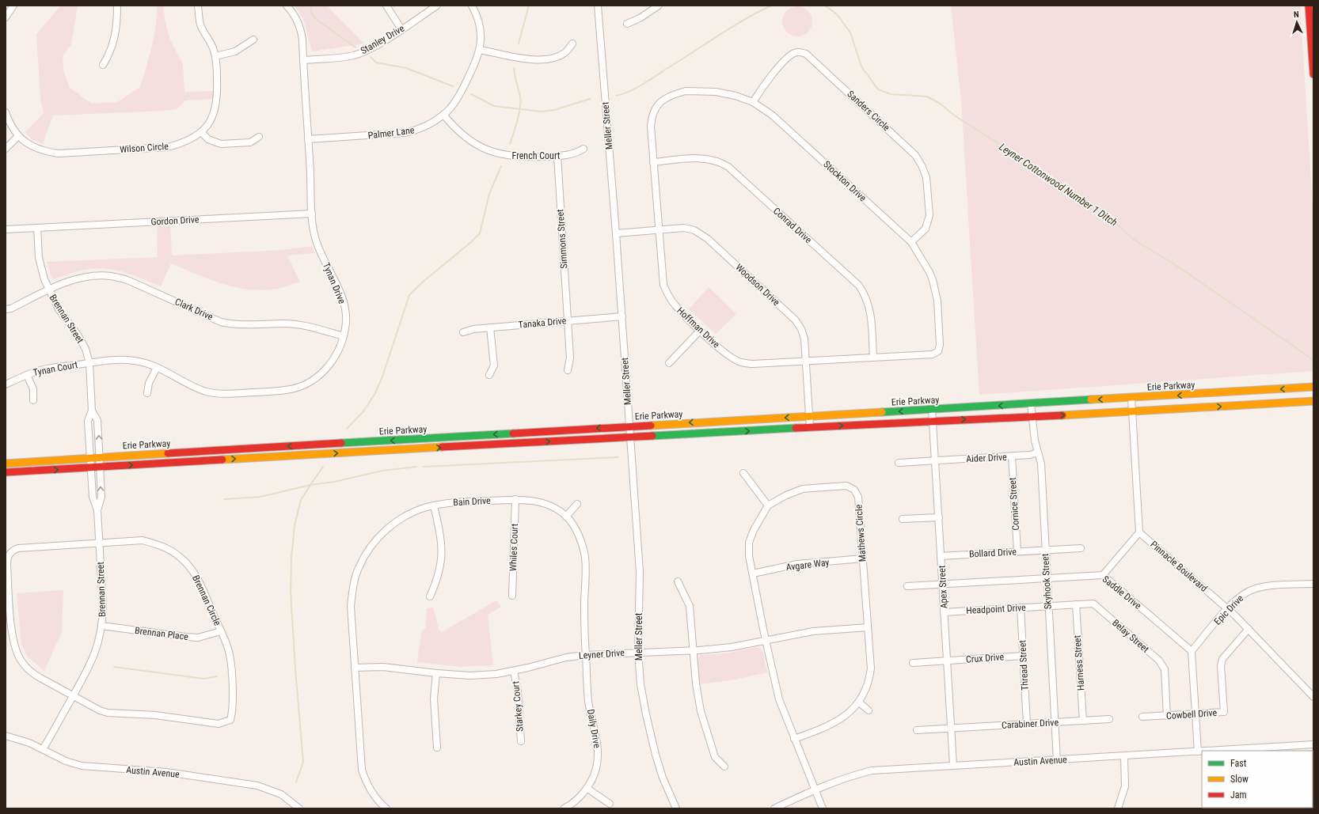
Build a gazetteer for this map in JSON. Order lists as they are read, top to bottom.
{
  "streets": {
    "main road": ["Erie Parkway"],
    "street": [
      "Stanley Drive",
      "Sanders Circle",
      "Meller Street",
      "Palmer Lane",
      "Wilson Circle",
      "French Court",
      "Stockton Drive",
      "Gordon Drive",
      "Conrad Drive",
      "Simmons Street",
      "Tynan Drive",
      "Woodson Drive",
      "Clark Drive",
      "Brennan Street",
      "Tanaka Drive",
      "Hoffman Drive",
      "Tynan Court",
      "Aider Drive",
      "Bain Drive",
      "Cornice Street",
      "Mathews Circle",
      "Whiles Court",
      "Bollard Drive",
      "Avgare Way",
      "Pinnacle Boulevard",
      "Skyhook Street",
      "Apex Street",
      "Saddle Drive",
      "Brennan Circle",
      "Headpoint Drive",
      "Epic Drive",
      "Brennan Place",
      "Belay Street",
      "Leyner Drive",
      "Crux Drive",
      "Harness Street",
      "Thread Street",
      "Starkey Court",
      "Cowbell Drive",
      "Carabiner Drive",
      "Daily Drive",
      "Austin Avenue"
    ]
  },
  "crossings": [
    ["Stanley Drive", "Tynan Drive"],
    ["Sanders Circle", "Stockton Drive"],
    ["Meller Street", "Woodson Drive"],
    ["Meller Street", "Tanaka Drive"],
    ["Meller Street", "Erie Parkway"],
    ["Meller Street", "Leyner Drive"],
    ["Palmer Lane", "French Court"],
    ["Palmer Lane", "Tynan Drive"],
    ["French Court", "Simmons Street"],
    ["Stockton Drive", "Hoffman Drive"],
    ["Gordon Drive", "Tynan Drive"],
    ["Gordon Drive", "Brennan Street"],
    ["Conrad Drive", "Hoffman Drive"],
    ["Simmons Street", "Tanaka Drive"],
    ["Tynan Drive", "Clark Drive"],
    ["Tynan Drive", "Brennan Street"],
    ["Tynan Drive", "Tynan Court"],
    ["Woodson Drive", "Hoffman Drive"],
    ["Woodson Drive", "Erie Parkway"],
    ["Clark Drive", "Brennan Street"],
    ["Brennan Street", "Tynan Court"],
    ["Brennan Street", "Erie Parkway"],
    ["Brennan Street", "Brennan Circle"],
    ["Brennan Street", "Brennan Place"],
    ["Brennan Street", "Austin Avenue"],
    ["Erie Parkway", "Skyhook Street"],
    ["Erie Parkway", "Apex Street"],
    ["Aider Drive", "Cornice Street"],
    ["Aider Drive", "Skyhook Street"],
    ["Aider Drive", "Apex Street"],
    ["Bain Drive", "Whiles Court"],
    ["Bain Drive", "Leyner Drive"],
    ["Bain Drive", "Daily Drive"],
    ["Cornice Street", "Bollard Drive"],
    ["Mathews Circle", "Avgare Way"],
    ["Mathews Circle", "Leyner Drive"],
    ["Bollard Drive", "Skyhook Street"],
    ["Bollard Drive", "Apex Street"],
    ["Pinnacle Boulevard", "Epic Drive"],
    ["Pinnacle Boulevard", "Cowbell Drive"],
    ["Skyhook Street", "Saddle Drive"],
    ["Skyhook Street", "Headpoint Drive"],
    ["Skyhook Street", "Belay Street"],
    ["Skyhook Street", "Carabiner Drive"],
    ["Skyhook Street", "Austin Avenue"],
    ["Apex Street", "Saddle Drive"],
    ["Apex Street", "Headpoint Drive"],
    ["Apex Street", "Crux Drive"],
    ["Apex Street", "Carabiner Drive"],
    ["Apex Street", "Austin Avenue"],
    ["Saddle Drive", "Epic Drive"],
    ["Brennan Circle", "Brennan Place"],
    ["Headpoint Drive", "Belay Street"],
    ["Headpoint Drive", "Thread Street"],
    ["Belay Street", "Harness Street"],
    ["Belay Street", "Cowbell Drive"],
    ["Leyner Drive", "Starkey Court"],
    ["Leyner Drive", "Daily Drive"],
    ["Crux Drive", "Thread Street"],
    ["Harness Street", "Carabiner Drive"],
    ["Thread Street", "Carabiner Drive"]
  ],
  "water": ["Leyner Cottonwood Number 1 Ditch"],
  "legend": ["Fast", "Slow", "Jam"],
  "north": "top"
}
